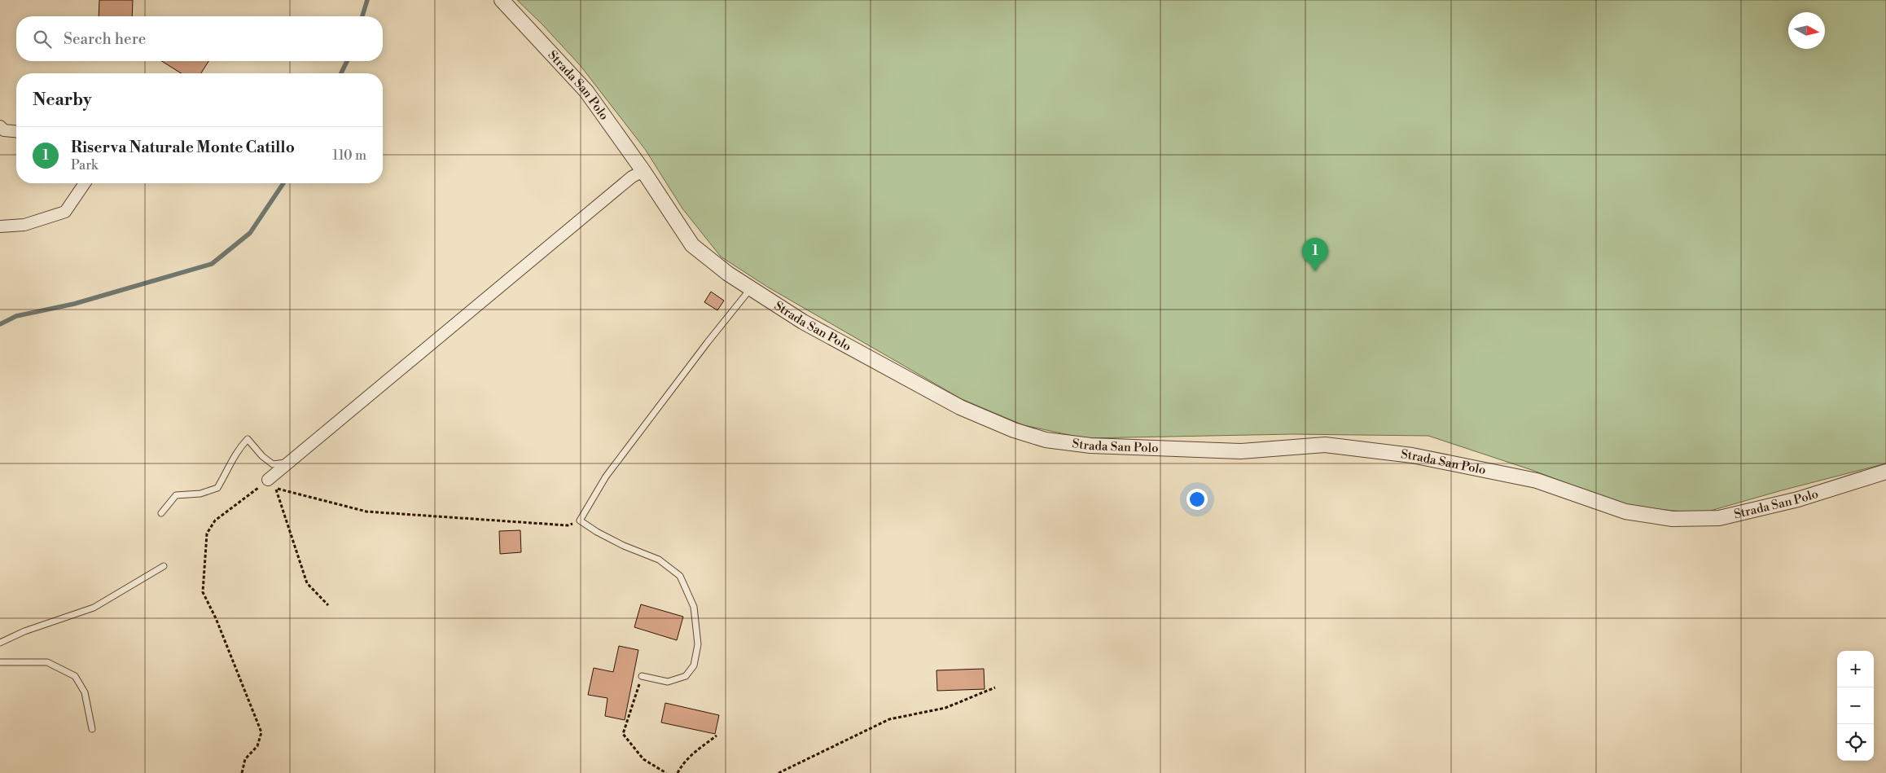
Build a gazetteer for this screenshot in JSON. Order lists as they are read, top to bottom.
{
  "streets": {
    "street": ["Strada San Polo"]
  },
  "north": "right",
  "page": {
    "search": "Search here",
    "heading": "Nearby",
    "list": [
      {
        "mark": "1",
        "name": "Riserva Naturale Monte Catillo",
        "note": "Park",
        "value": "110 m"
      }
    ],
    "pins": "1",
    "map_buttons": ["+", "−"]
  }
}
